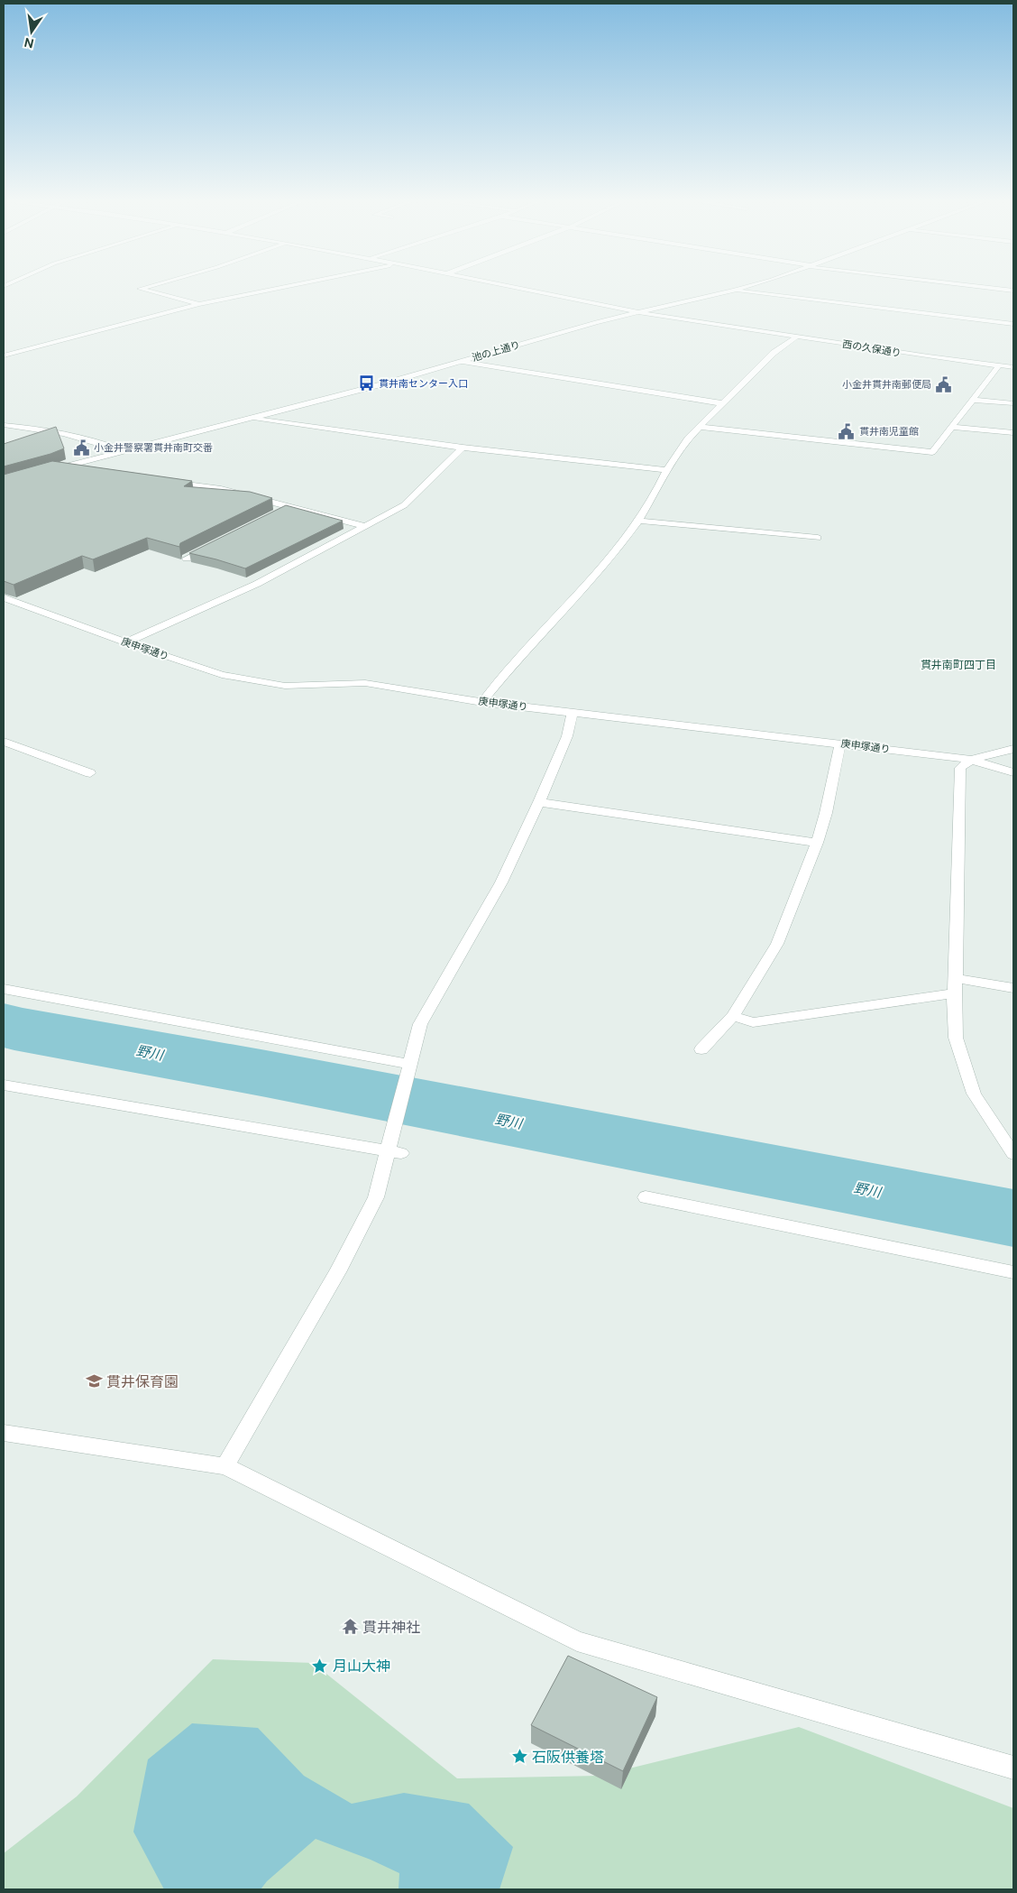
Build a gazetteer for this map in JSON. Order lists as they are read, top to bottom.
{
  "streets": {
    "street": ["西の久保通り", "池の上通り", "庚申塚通り"]
  },
  "crossings": [
    ["西の久保通り", "池の上通り"]
  ],
  "districts": ["貫井南町四丁目"],
  "water": ["野川"],
  "places": {
    "bus stop": ["貫井南センター入口"],
    "public building": ["小金井貫井南郵便局", "貫井南児童館", "小金井警察署貫井南町交番"],
    "school or university": ["貫井保育園"],
    "temple": ["貫井神社"],
    "place": ["月山大神", "石阪供養塔"]
  },
  "north": "bottom"
}
